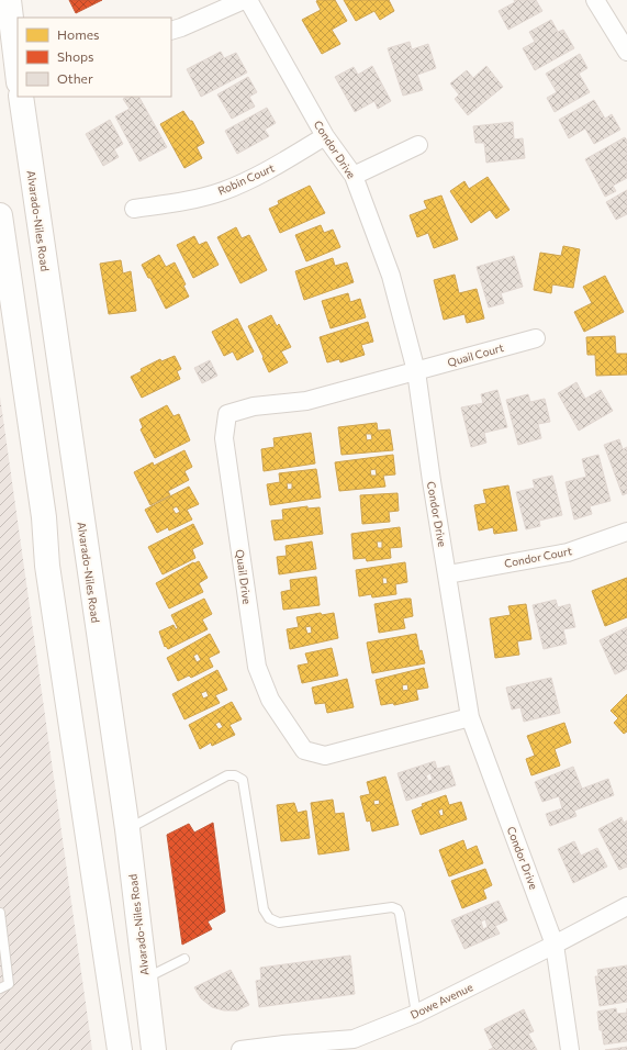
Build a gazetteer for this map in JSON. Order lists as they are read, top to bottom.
{
  "streets": {
    "main road": ["Alvarado-Niles Road"],
    "street": [
      "Condor Drive",
      "Robin Court",
      "Quail Court",
      "Condor Court",
      "Quail Drive",
      "Dowe Avenue"
    ]
  },
  "crossings": [
    ["Condor Drive", "Robin Court"],
    ["Condor Drive", "Quail Court"],
    ["Condor Drive", "Condor Court"],
    ["Condor Drive", "Quail Drive"],
    ["Condor Drive", "Dowe Avenue"],
    ["Quail Court", "Quail Drive"]
  ],
  "legend": ["Homes", "Shops", "Other"]
}
